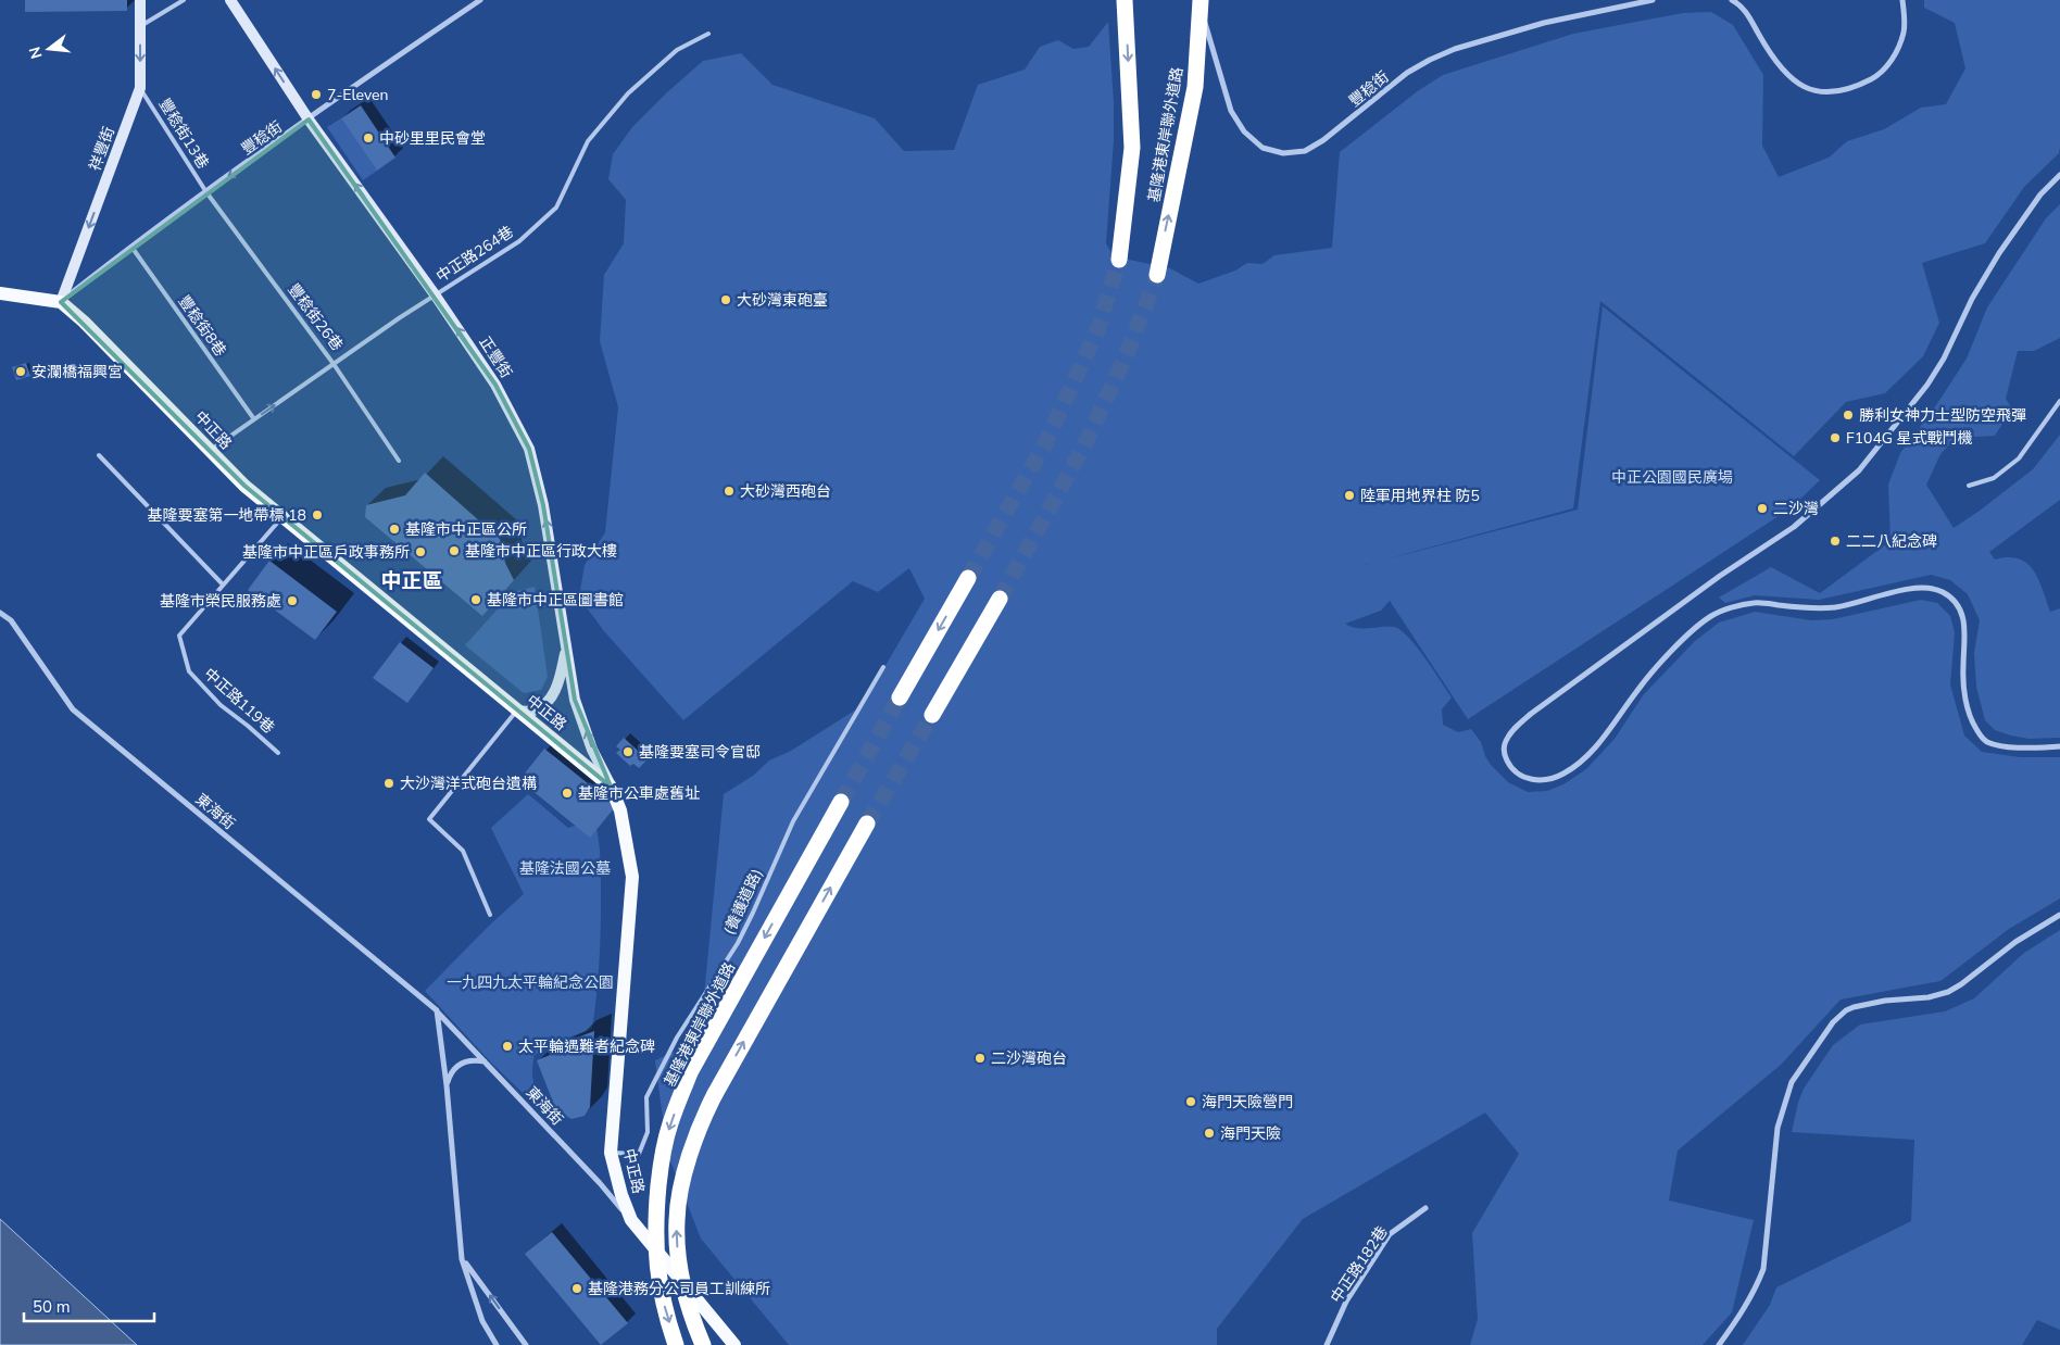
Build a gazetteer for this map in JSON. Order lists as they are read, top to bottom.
{
  "streets": {
    "highway": ["基隆港東岸聯外道路"],
    "main road": ["中正路"],
    "street": [
      "豐稔街",
      "祥豐街",
      "正豐街",
      "東海街",
      "中正路182巷"
    ],
    "lane": [
      "豐稔街13巷",
      "中正路264巷",
      "豐稔街26巷",
      "豐稔街8巷",
      "中正路119巷",
      "(養護道路)"
    ]
  },
  "crossings": [
    ["豐稔街", "豐稔街13巷"],
    ["豐稔街", "基隆港東岸聯外道路"],
    ["豐稔街", "祥豐街"],
    ["豐稔街", "豐稔街26巷"],
    ["豐稔街", "豐稔街8巷"],
    ["豐稔街", "正豐街"],
    ["豐稔街", "中正路"],
    ["豐稔街13巷", "祥豐街"],
    ["豐稔街13巷", "豐稔街26巷"],
    ["祥豐街", "中正路"],
    ["中正路264巷", "豐稔街26巷"],
    ["中正路264巷", "豐稔街8巷"],
    ["中正路264巷", "正豐街"],
    ["中正路264巷", "中正路"],
    ["正豐街", "中正路"],
    ["中正路", "中正路119巷"],
    ["中正路", "東海街"],
    ["中正路", "(養護道路)"]
  ],
  "one_way": ["祥豐街", "正豐街"],
  "districts": ["中正區"],
  "parks": ["中正公園國民廣場", "基隆法國公墓", "一九四九太平輪紀念公園"],
  "places": [
    "7-Eleven",
    "中砂里里民會堂",
    "大砂灣東砲臺",
    "安瀾橋福興宮",
    "勝利女神力士型防空飛彈",
    "F104G 星式戰鬥機",
    "大砂灣西砲台",
    "陸軍用地界柱 防5",
    "二沙灣",
    "基隆要塞第一地帶標 18",
    "基隆市中正區公所",
    "二二八紀念碑",
    "基隆市中正區行政大樓",
    "基隆市中正區戶政事務所",
    "基隆市中正區圖書館",
    "基隆市榮民服務處",
    "基隆要塞司令官邸",
    "大沙灣洋式砲台遺構",
    "基隆市公車處舊址",
    "太平輪遇難者紀念碑",
    "二沙灣砲台",
    "海門天險營門",
    "海門天險",
    "基隆港務分公司員工訓練所"
  ],
  "scale_bar": "50 m",
  "north": "left"
}
